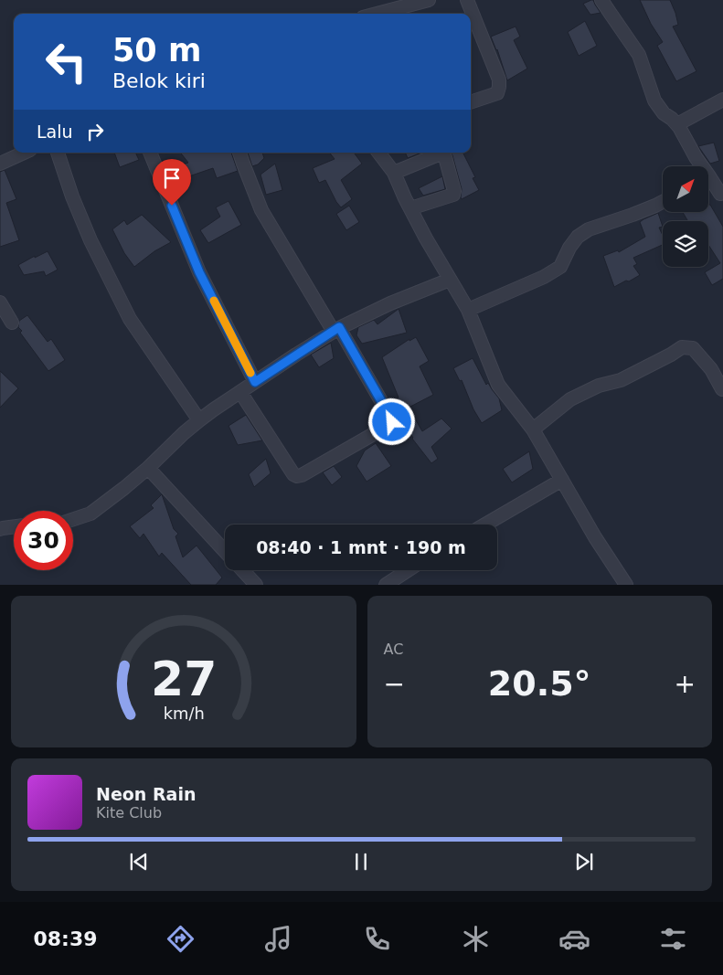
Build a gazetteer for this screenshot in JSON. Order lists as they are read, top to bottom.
{
  "north": "top right",
  "page": {
    "turn": ["50 m", "Belok kiri"],
    "then": "Lalu",
    "limit": "30",
    "trip": "08:40 · 1 mnt · 190 m",
    "tile": "AC",
    "heat": ["−", "20.5°", "+"],
    "song": ["Neon Rain", "Kite Club"],
    "tabs": "08:39",
    "gauge": ["27", "km/h"]
  }
}
